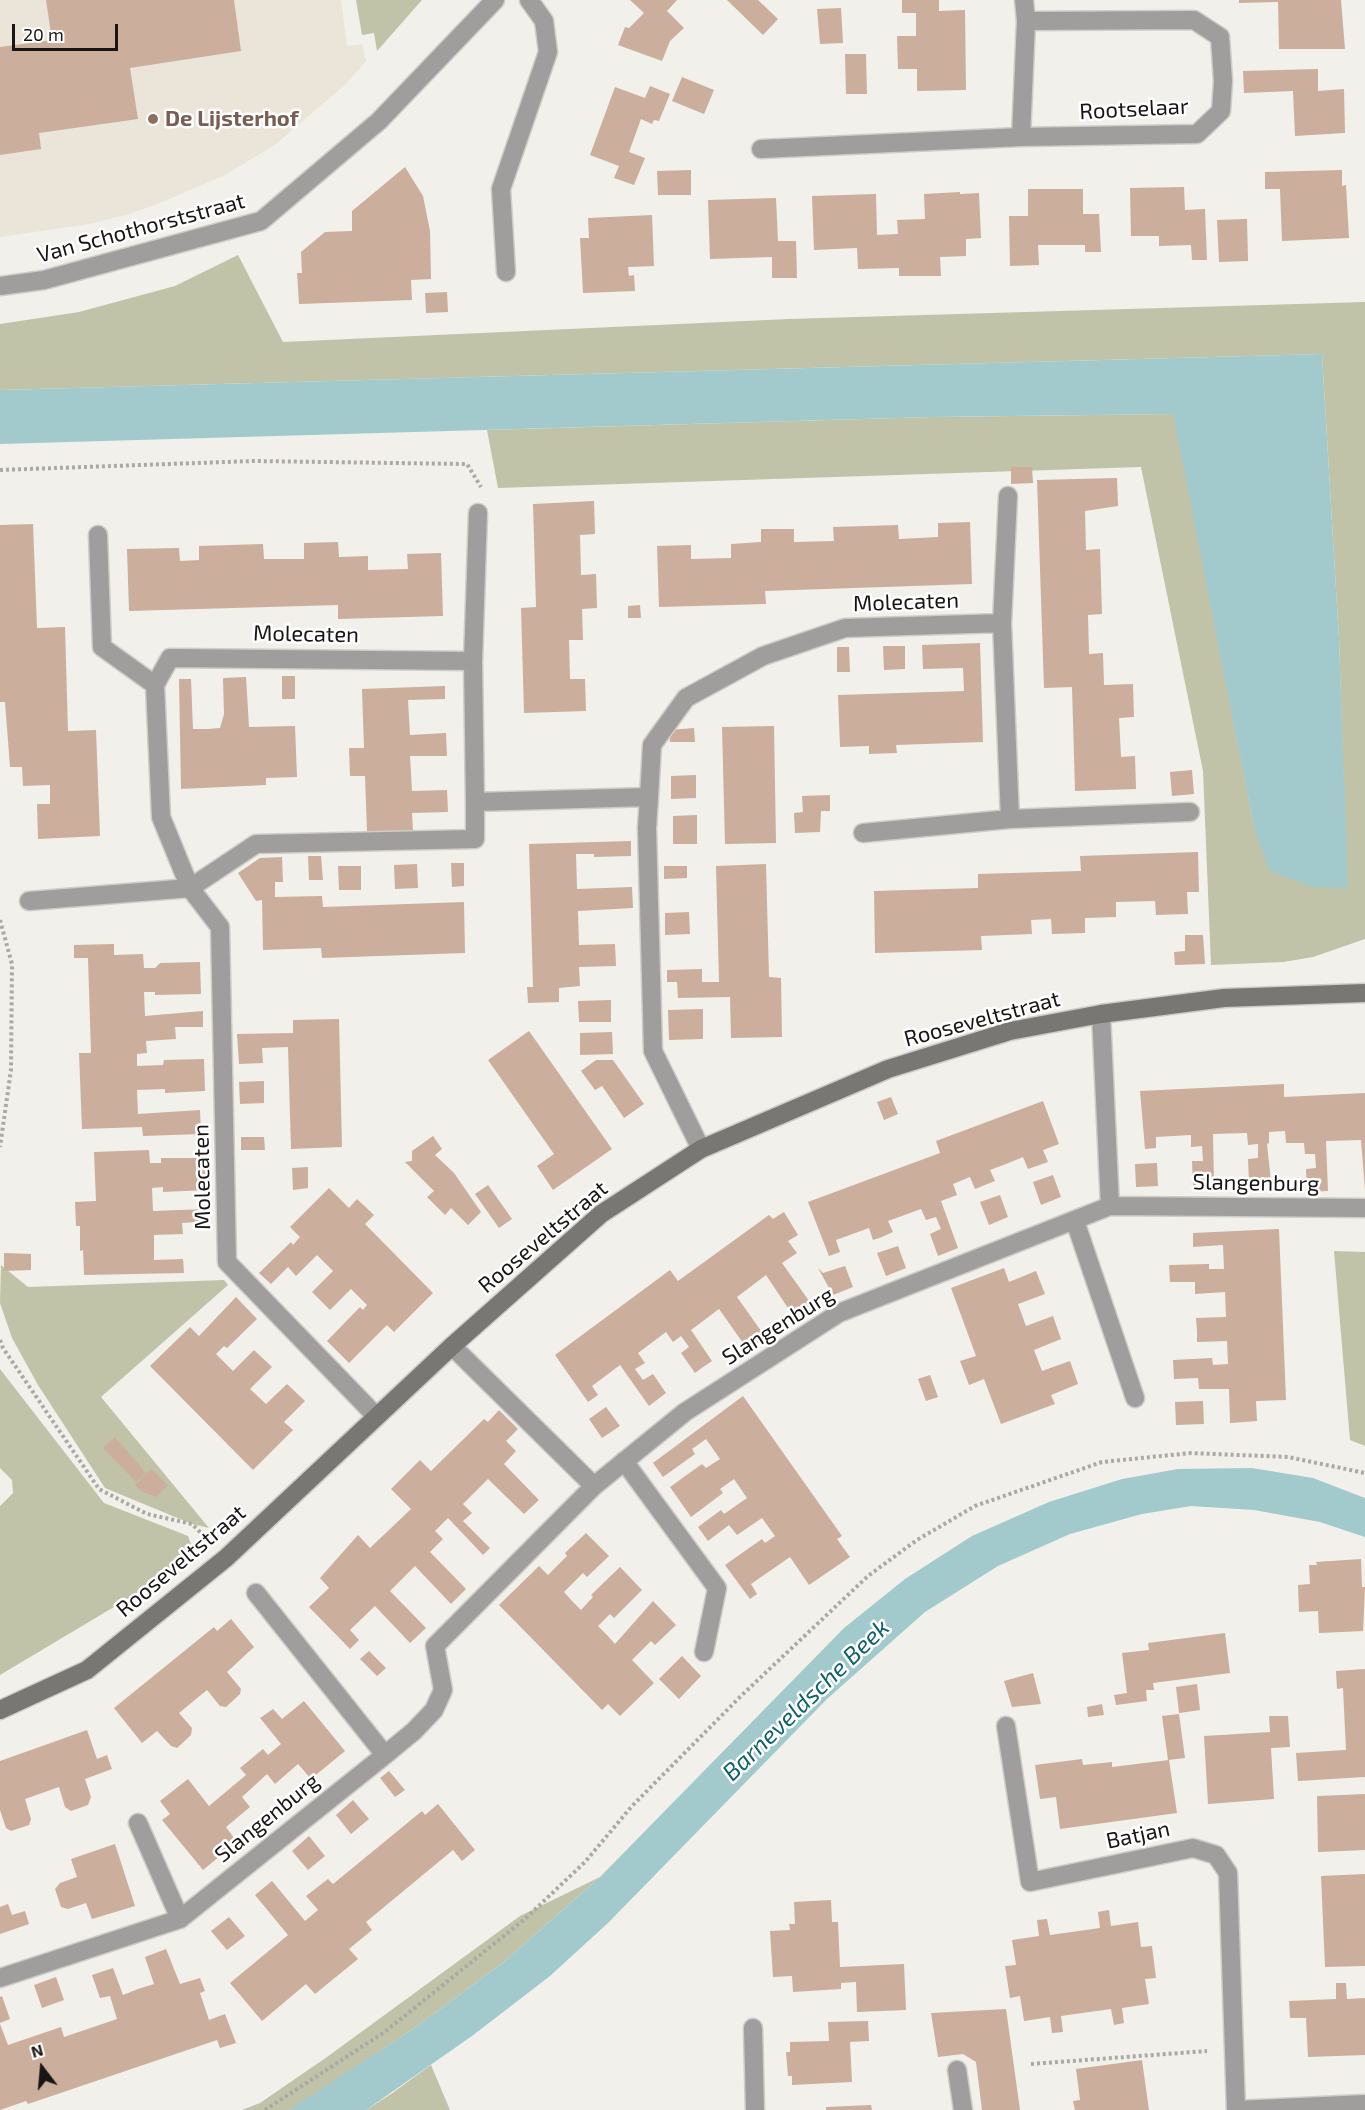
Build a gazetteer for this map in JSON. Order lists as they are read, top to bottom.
{
  "streets": {
    "street": [
      "Rootselaar",
      "Van Schothorststraat",
      "Molecaten",
      "Rooseveltstraat",
      "Slangenburg",
      "Batjan"
    ]
  },
  "crossings": [
    ["Molecaten", "Rooseveltstraat"]
  ],
  "water": ["Barneveldsche Beek"],
  "places": ["De Lijsterhof"],
  "scale_bar": "20 m",
  "north": "top"
}
